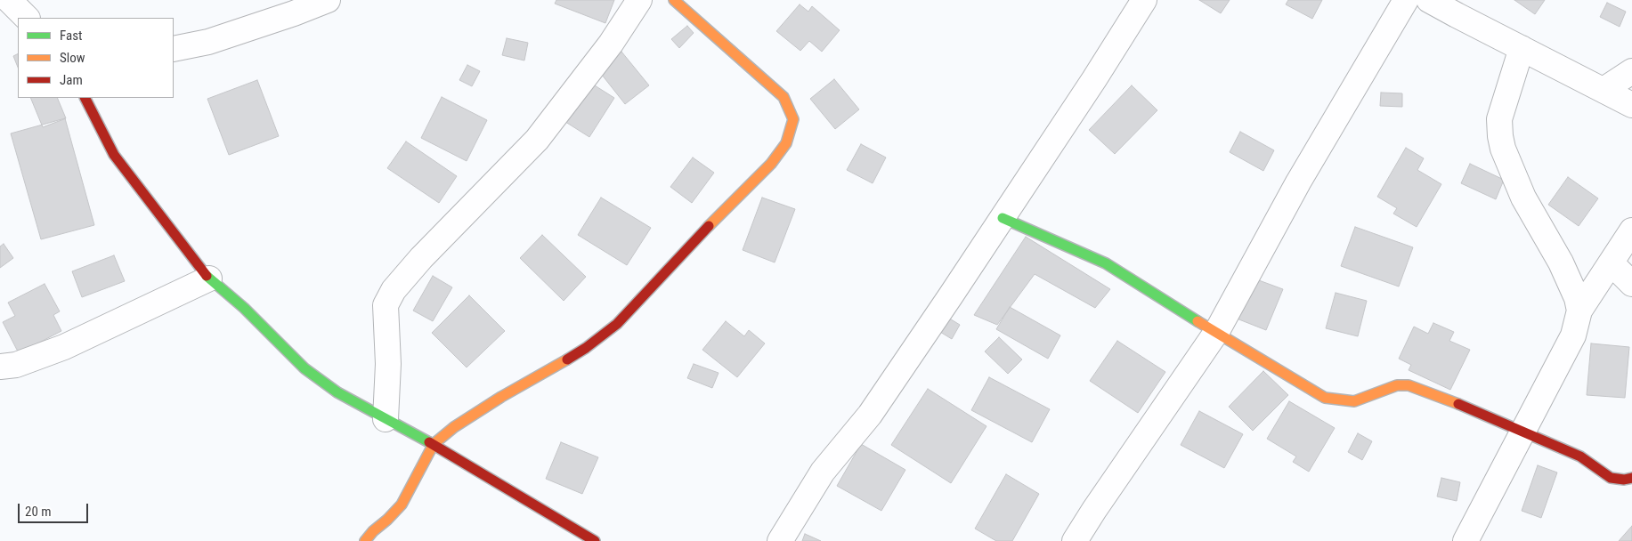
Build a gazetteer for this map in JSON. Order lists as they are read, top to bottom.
{
  "legend": ["Fast", "Slow", "Jam"],
  "scale_bar": "20 m"
}
